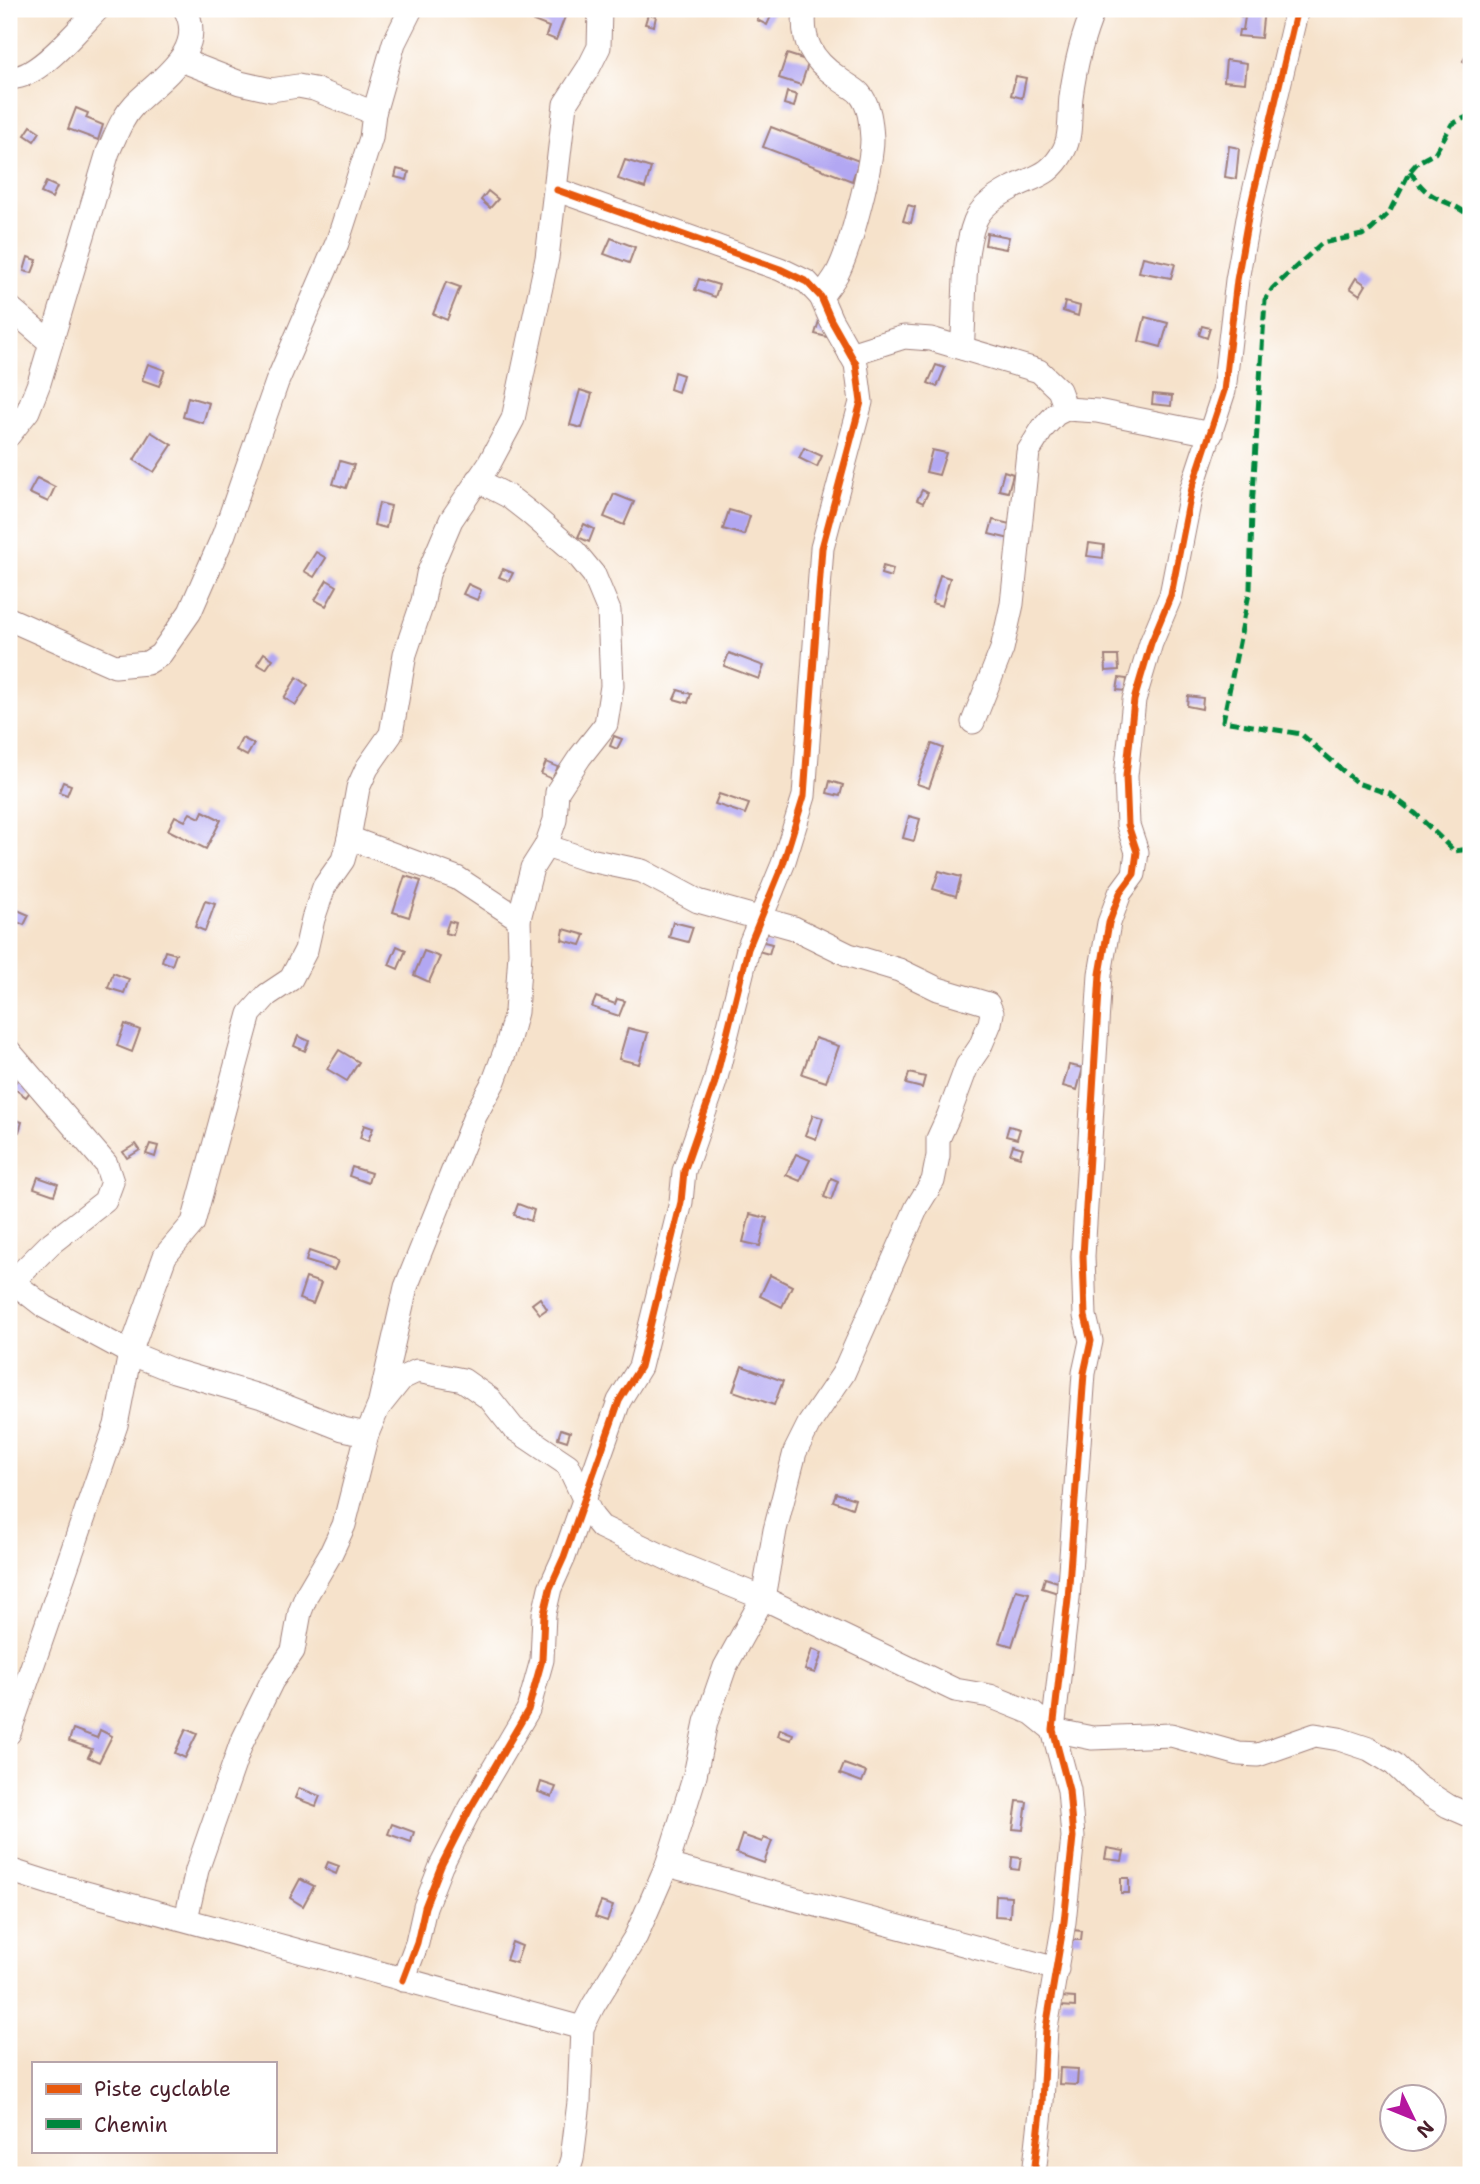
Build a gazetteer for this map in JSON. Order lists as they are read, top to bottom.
{
  "legend": ["Piste cyclable", "Chemin"],
  "north": "bottom right"
}
